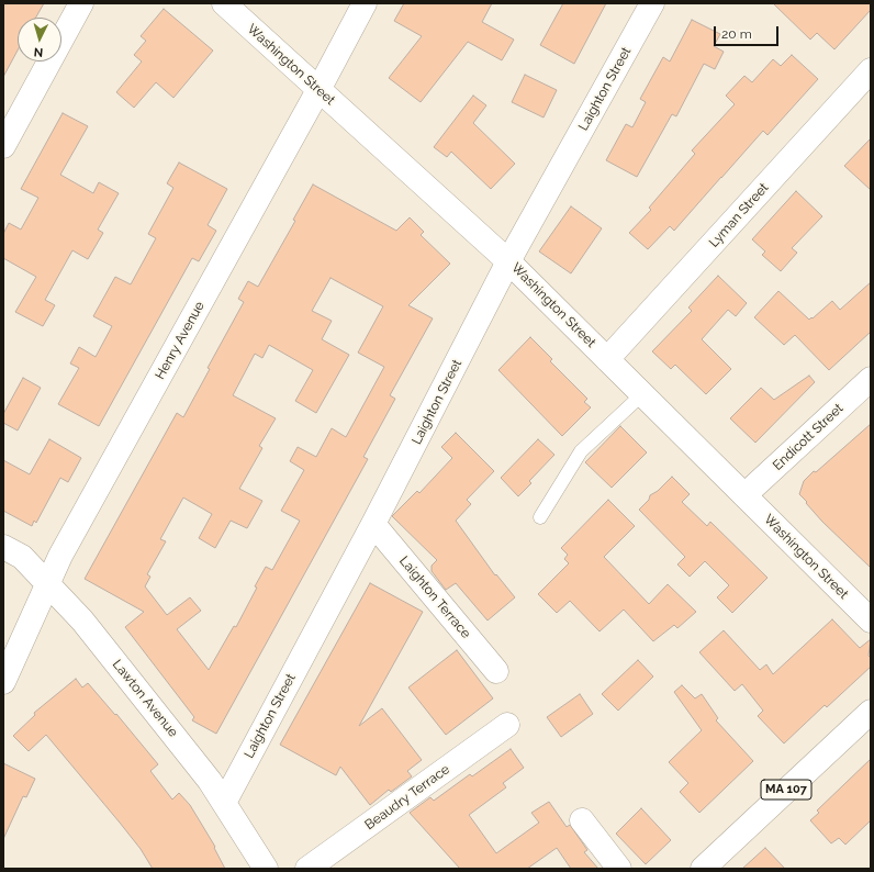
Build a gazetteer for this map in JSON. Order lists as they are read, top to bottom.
{
  "streets": {
    "street": [
      "Washington Street",
      "Laighton Street",
      "Lyman Street",
      "Henry Avenue",
      "Endicott Street",
      "Laighton Terrace",
      "Lawton Avenue",
      "MA 107",
      "Beaudry Terrace"
    ]
  },
  "crossings": [
    ["Washington Street", "Laighton Street"],
    ["Washington Street", "Lyman Street"],
    ["Washington Street", "Henry Avenue"],
    ["Washington Street", "Endicott Street"],
    ["Laighton Street", "Laighton Terrace"],
    ["Laighton Street", "Lawton Avenue"],
    ["Henry Avenue", "Lawton Avenue"]
  ],
  "scale_bar": "20 m",
  "north": "bottom"
}
